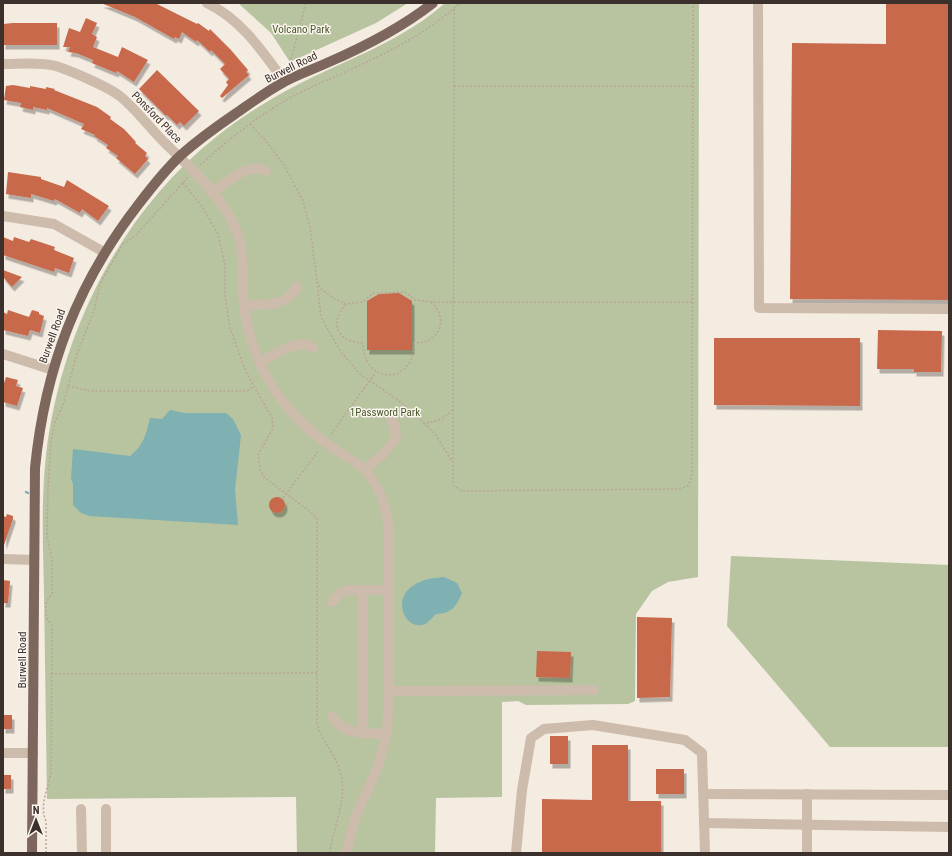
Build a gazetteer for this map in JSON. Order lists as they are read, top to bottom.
{
  "streets": {
    "main road": ["Burwell Road"],
    "street": ["Ponsford Place"]
  },
  "crossings": [
    ["Burwell Road", "Ponsford Place"]
  ],
  "parks": ["Volcano Park", "1Password Park"],
  "north": "top"
}
